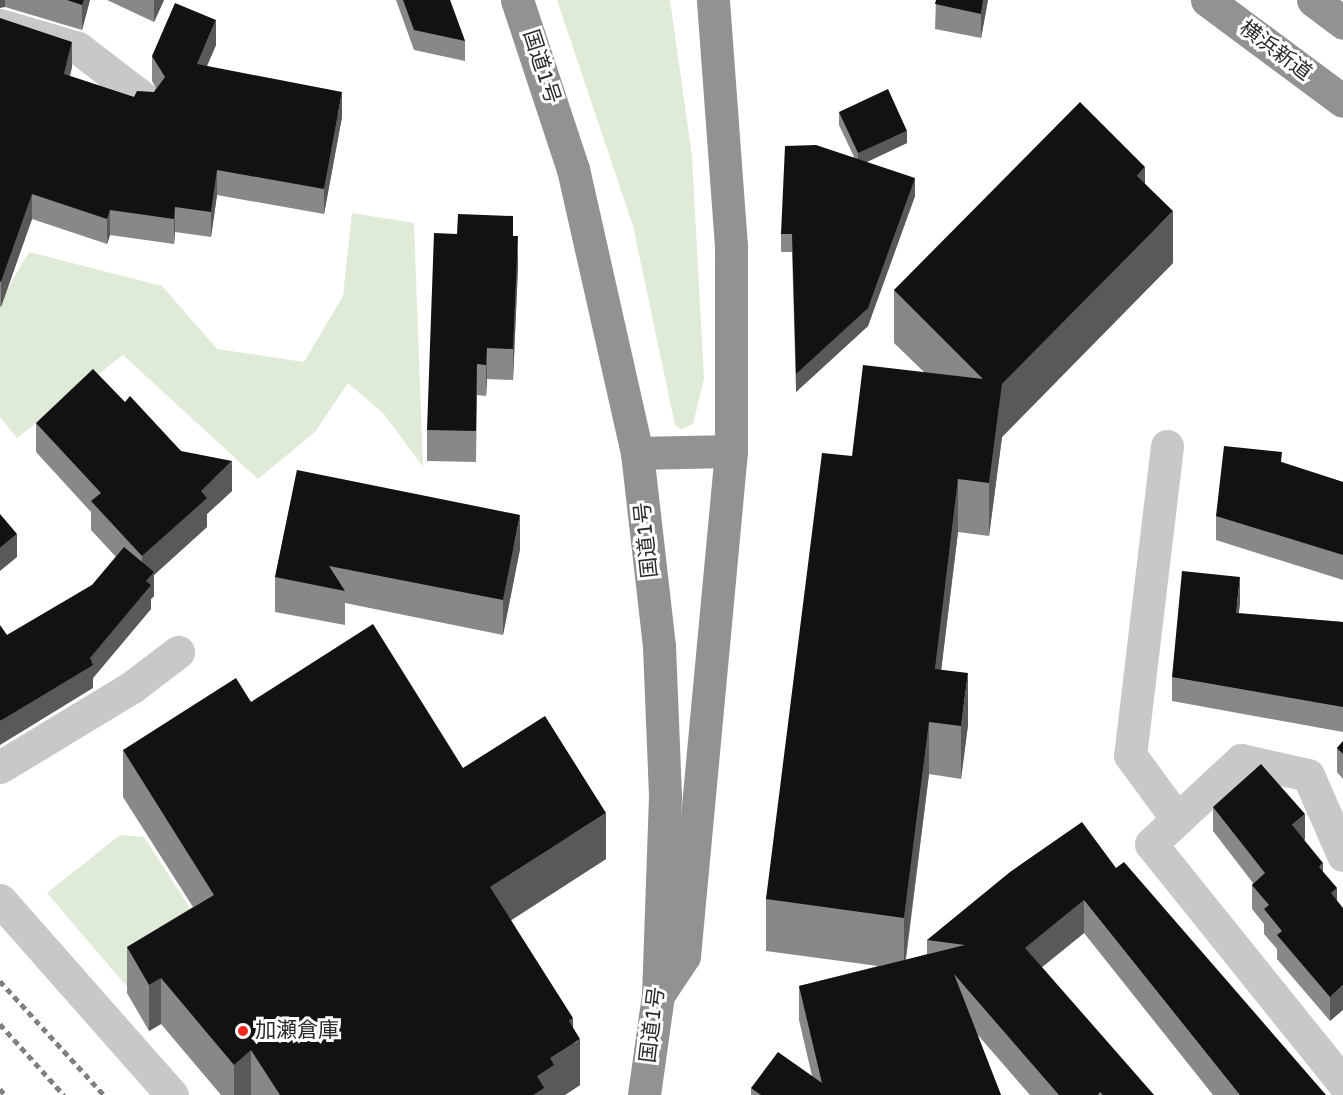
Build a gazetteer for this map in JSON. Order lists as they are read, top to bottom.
{
  "streets": {
    "highway": ["横浜新道", "国道1号"]
  },
  "places": ["加瀬倉庫"]
}
